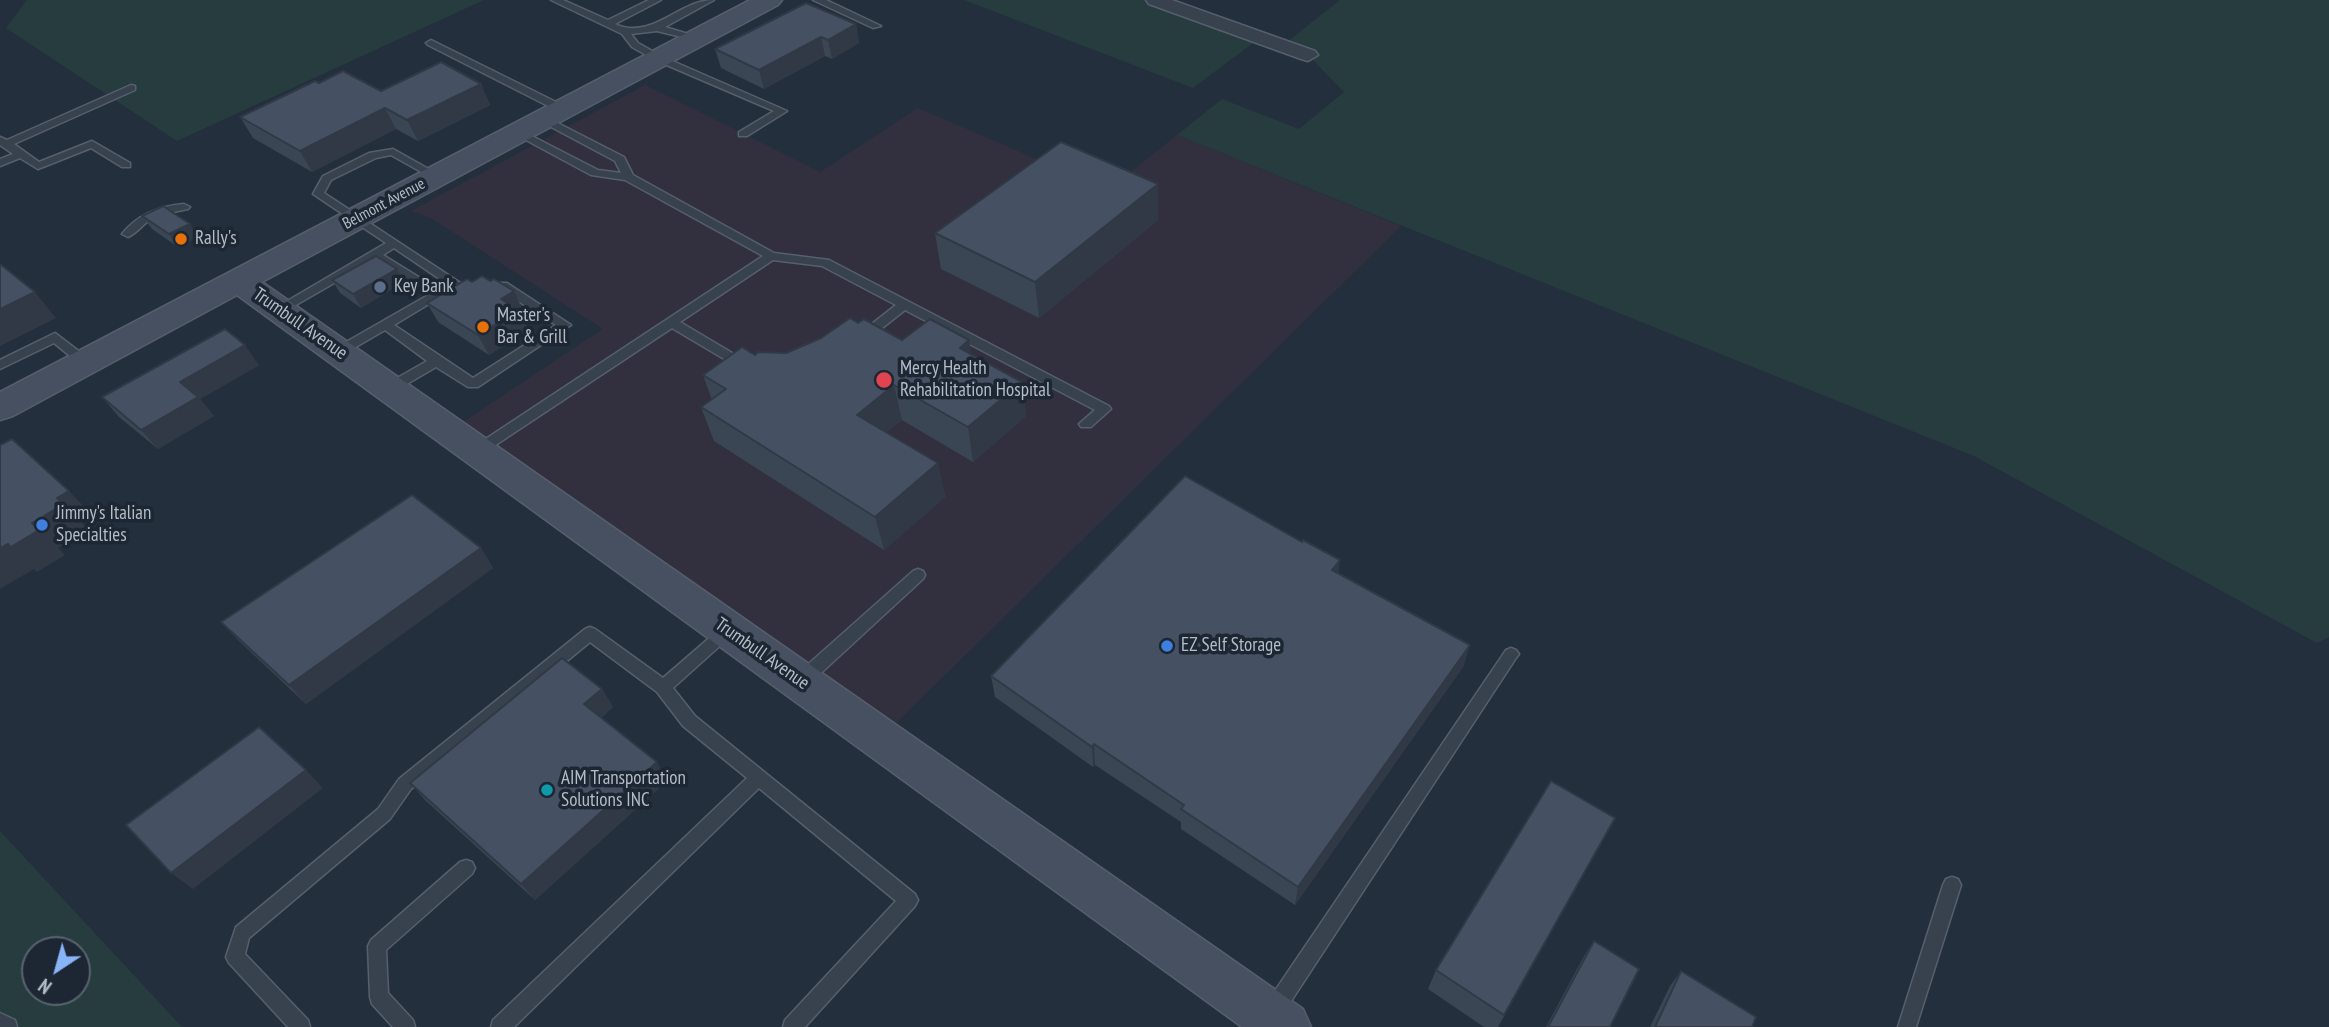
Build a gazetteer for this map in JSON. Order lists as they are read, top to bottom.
{
  "streets": {
    "street": ["Belmont Avenue", "Trumbull Avenue"]
  },
  "crossings": [
    ["Belmont Avenue", "Trumbull Avenue"]
  ],
  "places": [
    "Rally's",
    "Key Bank",
    "Master's Bar & Grill",
    "Mercy Health Rehabilitation Hospital",
    "Jimmy's Italian Specialties",
    "EZ Self Storage",
    "AIM Transportation Solutions INC"
  ],
  "north": "bottom left"
}
